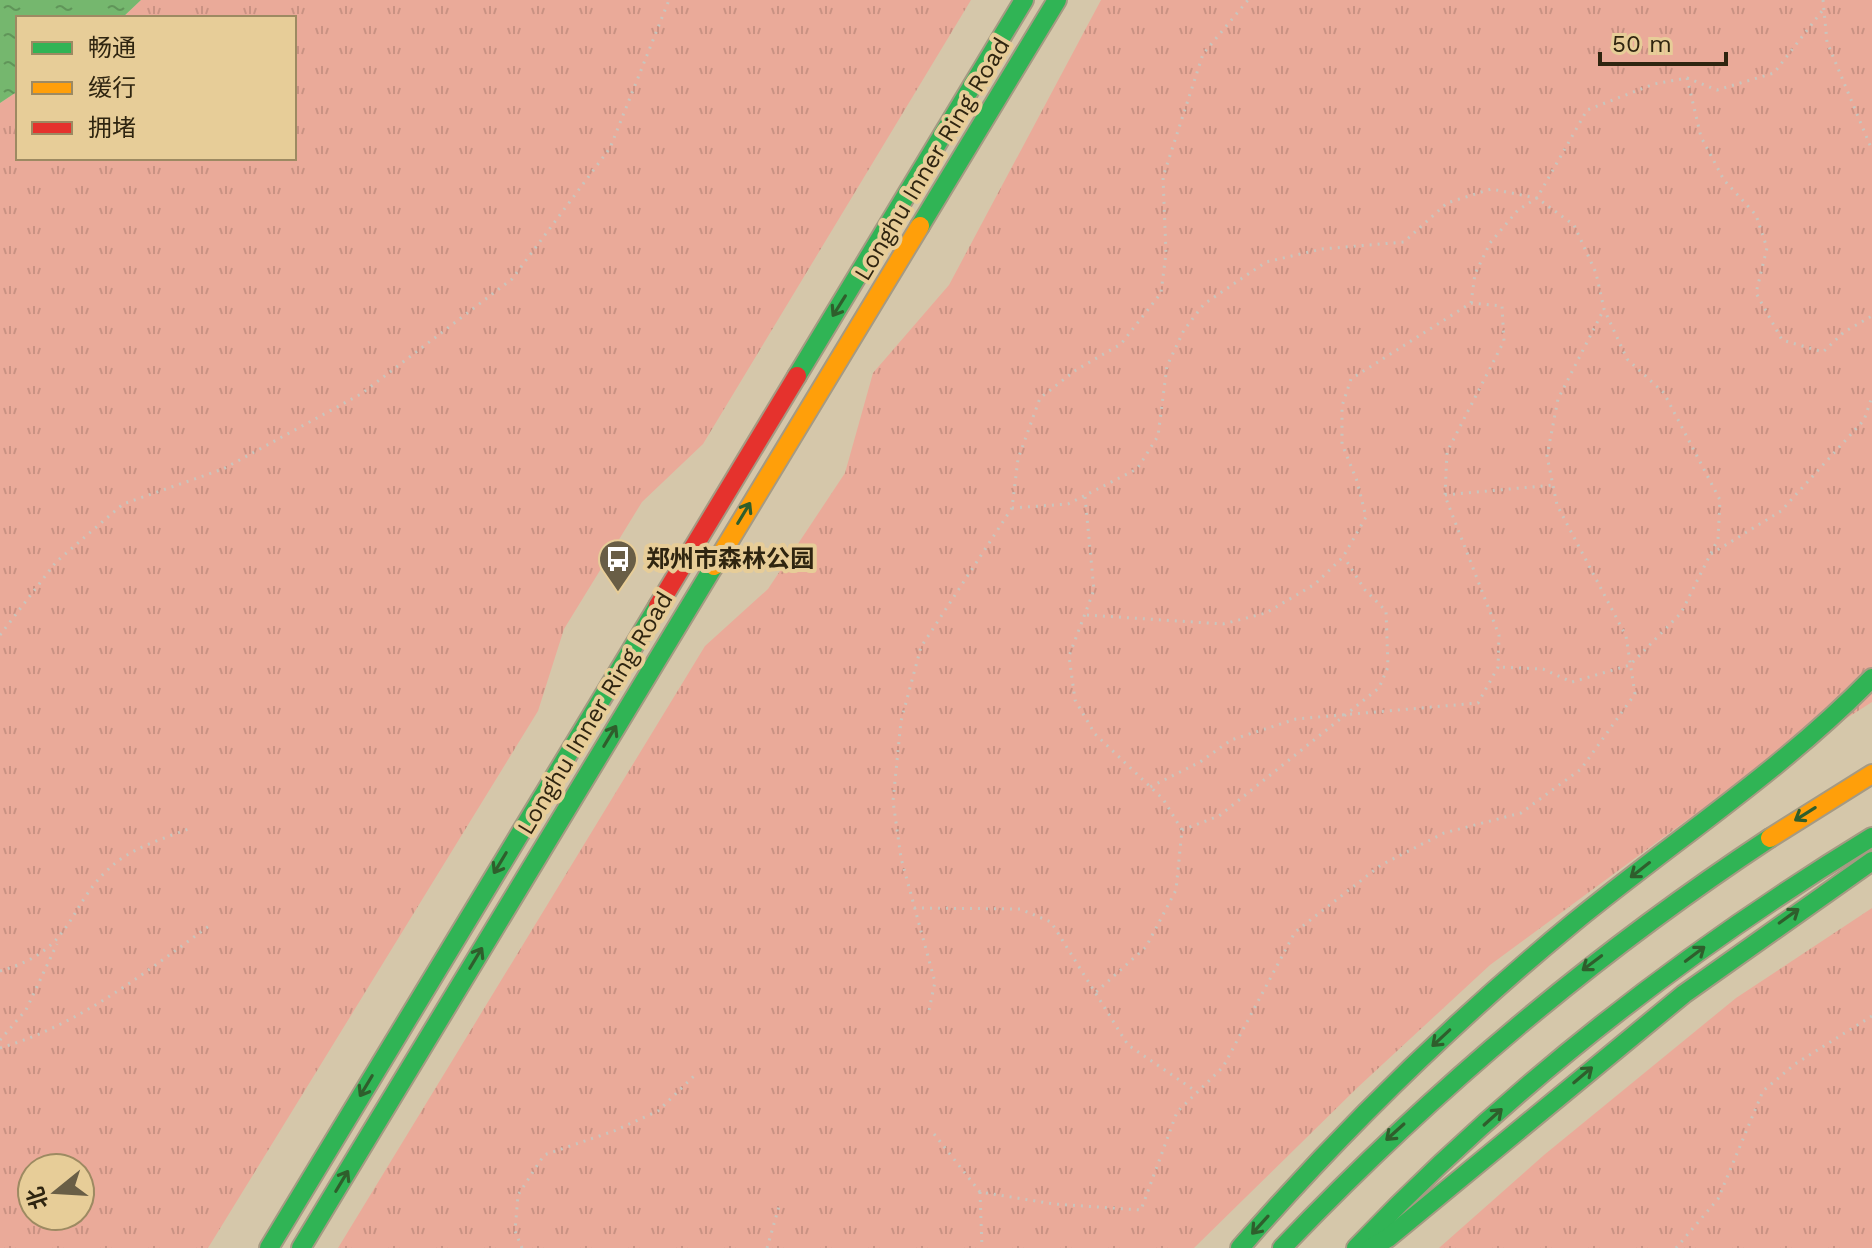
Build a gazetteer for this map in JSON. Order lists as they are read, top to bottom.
{
  "streets": {
    "main road": ["Longhu Inner Ring Road"]
  },
  "places": {
    "bus stop": ["郑州市森林公园"]
  },
  "legend": ["畅通", "缓行", "拥堵"],
  "scale_bar": "50 m",
  "north": "left"
}
